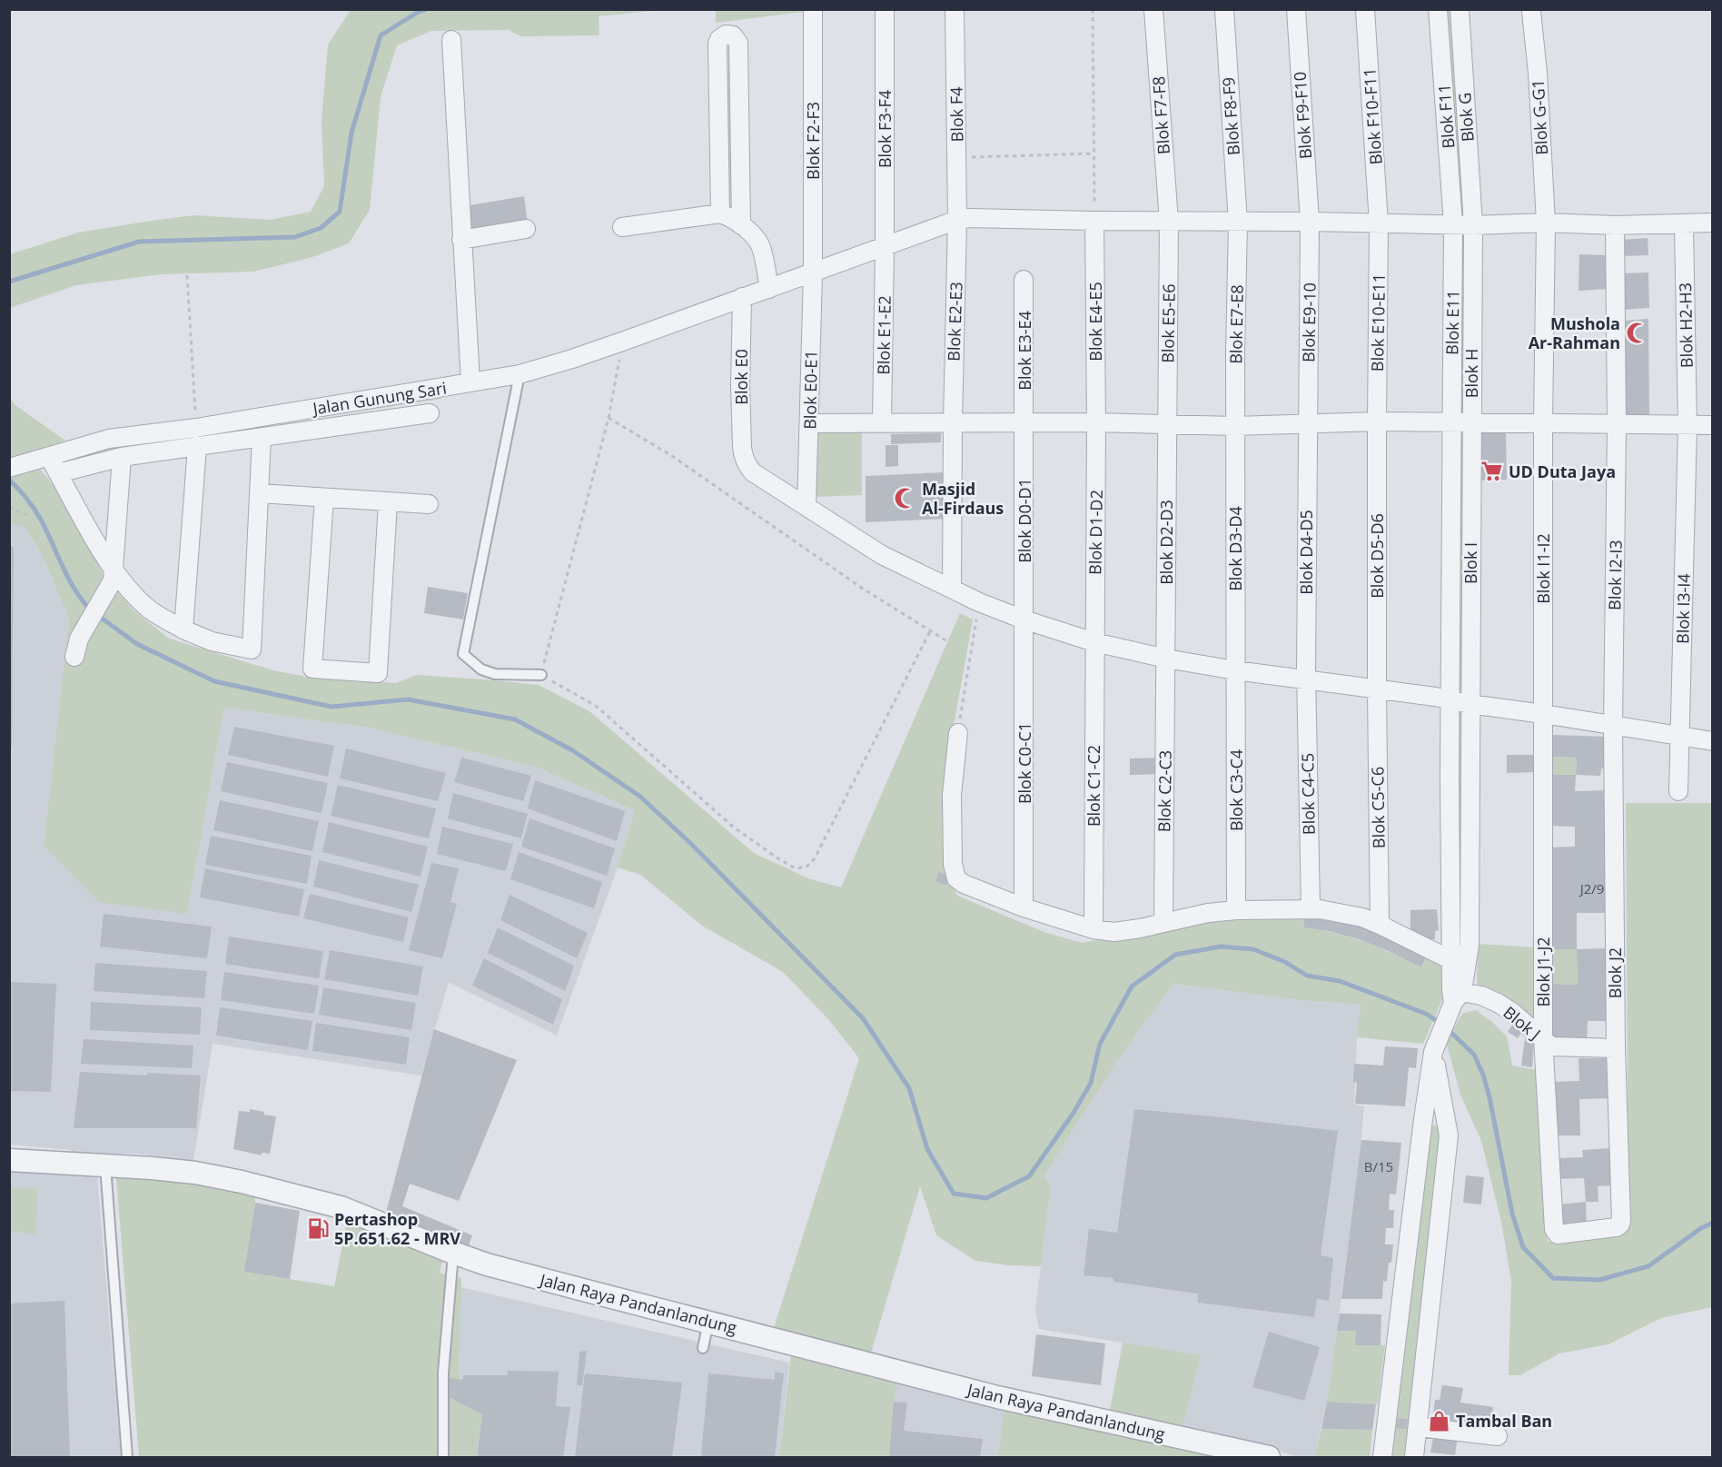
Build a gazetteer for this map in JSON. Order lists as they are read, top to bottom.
{
  "streets": {
    "street": [
      "Blok F4",
      "Blok F7-F8",
      "Blok F9-F10",
      "Blok F8-F9",
      "Blok F10-F11",
      "Blok F11",
      "Blok G",
      "Blok G-G1",
      "Blok F3-F4",
      "Blok F2-F3",
      "Blok E2-E3",
      "Blok E4-E5",
      "Blok E9-10",
      "Blok E10-E11",
      "Blok E11",
      "Blok E5-E6",
      "Blok E7-E8",
      "Blok H2-H3",
      "Blok E1-E2",
      "Blok E3-E4",
      "Blok H",
      "Blok E0",
      "Blok E0-E1",
      "Jalan Gunung Sari",
      "Blok D0-D1",
      "Blok D1-D2",
      "Blok D2-D3",
      "Blok D3-D4",
      "Blok D4-D5",
      "Blok D5-D6",
      "Blok I",
      "Blok I1-I2",
      "Blok I2-I3",
      "Blok I3-I4",
      "Blok C0-C1",
      "Blok C1-C2",
      "Blok C3-C4",
      "Blok C2-C3",
      "Blok C4-C5",
      "Blok C5-C6",
      "Blok J1-J2",
      "Blok J2",
      "Blok J",
      "Jalan Raya Pandanlandung"
    ]
  },
  "crossings": [
    ["Blok F4", "Blok E2-E3"],
    ["Blok F4", "Jalan Gunung Sari"],
    ["Blok F7-F8", "Blok E5-E6"],
    ["Blok F7-F8", "Jalan Gunung Sari"],
    ["Blok F9-F10", "Blok E9-10"],
    ["Blok F9-F10", "Jalan Gunung Sari"],
    ["Blok F8-F9", "Blok E7-E8"],
    ["Blok F8-F9", "Jalan Gunung Sari"],
    ["Blok F10-F11", "Blok E10-E11"],
    ["Blok F10-F11", "Jalan Gunung Sari"],
    ["Blok F11", "Blok E11"],
    ["Blok F11", "Jalan Gunung Sari"],
    ["Blok G", "Blok H"],
    ["Blok G", "Jalan Gunung Sari"],
    ["Blok G-G1", "Jalan Gunung Sari"],
    ["Blok G-G1", "Blok I1-I2"],
    ["Blok F3-F4", "Blok E1-E2"],
    ["Blok F3-F4", "Jalan Gunung Sari"],
    ["Blok F2-F3", "Blok E0-E1"],
    ["Blok F2-F3", "Jalan Gunung Sari"],
    ["Blok E2-E3", "Jalan Gunung Sari"],
    ["Blok E4-E5", "Jalan Gunung Sari"],
    ["Blok E4-E5", "Blok D1-D2"],
    ["Blok E9-10", "Jalan Gunung Sari"],
    ["Blok E9-10", "Blok D4-D5"],
    ["Blok E10-E11", "Jalan Gunung Sari"],
    ["Blok E10-E11", "Blok D5-D6"],
    ["Blok E11", "Jalan Gunung Sari"],
    ["Blok E11", "Blok I"],
    ["Blok E11", "Blok J"],
    ["Blok E5-E6", "Jalan Gunung Sari"],
    ["Blok E5-E6", "Blok D2-D3"],
    ["Blok E7-E8", "Jalan Gunung Sari"],
    ["Blok E7-E8", "Blok D3-D4"],
    ["Blok H2-H3", "Jalan Gunung Sari"],
    ["Blok H2-H3", "Blok I3-I4"],
    ["Blok E1-E2", "Jalan Gunung Sari"],
    ["Blok E3-E4", "Blok D0-D1"],
    ["Blok H", "Jalan Gunung Sari"],
    ["Blok H", "Blok I"],
    ["Blok E0", "Blok E0-E1"],
    ["Blok E0", "Jalan Gunung Sari"],
    ["Blok E0-E1", "Jalan Gunung Sari"],
    ["Jalan Gunung Sari", "Blok I2-I3"],
    ["Blok D0-D1", "Blok C0-C1"],
    ["Blok D1-D2", "Blok C1-C2"],
    ["Blok D2-D3", "Blok C2-C3"],
    ["Blok D3-D4", "Blok C3-C4"],
    ["Blok D4-D5", "Blok C4-C5"],
    ["Blok D5-D6", "Blok C5-C6"],
    ["Blok I", "Blok J"],
    ["Blok I1-I2", "Blok J1-J2"],
    ["Blok I2-I3", "Blok J2"],
    ["Blok J1-J2", "Blok J2"],
    ["Blok J1-J2", "Blok J"],
    ["Blok J2", "Blok J"]
  ],
  "places": {
    "mosque": ["Mushola Ar-Rahman", "Masjid Al-Firdaus"],
    "supermarket": ["UD Duta Jaya"],
    "fuel station": ["Pertashop 5P.651.62 - MRV"],
    "shop": ["Tambal Ban"]
  },
  "house_numbers": ["J2/9", "B/15"]
}
